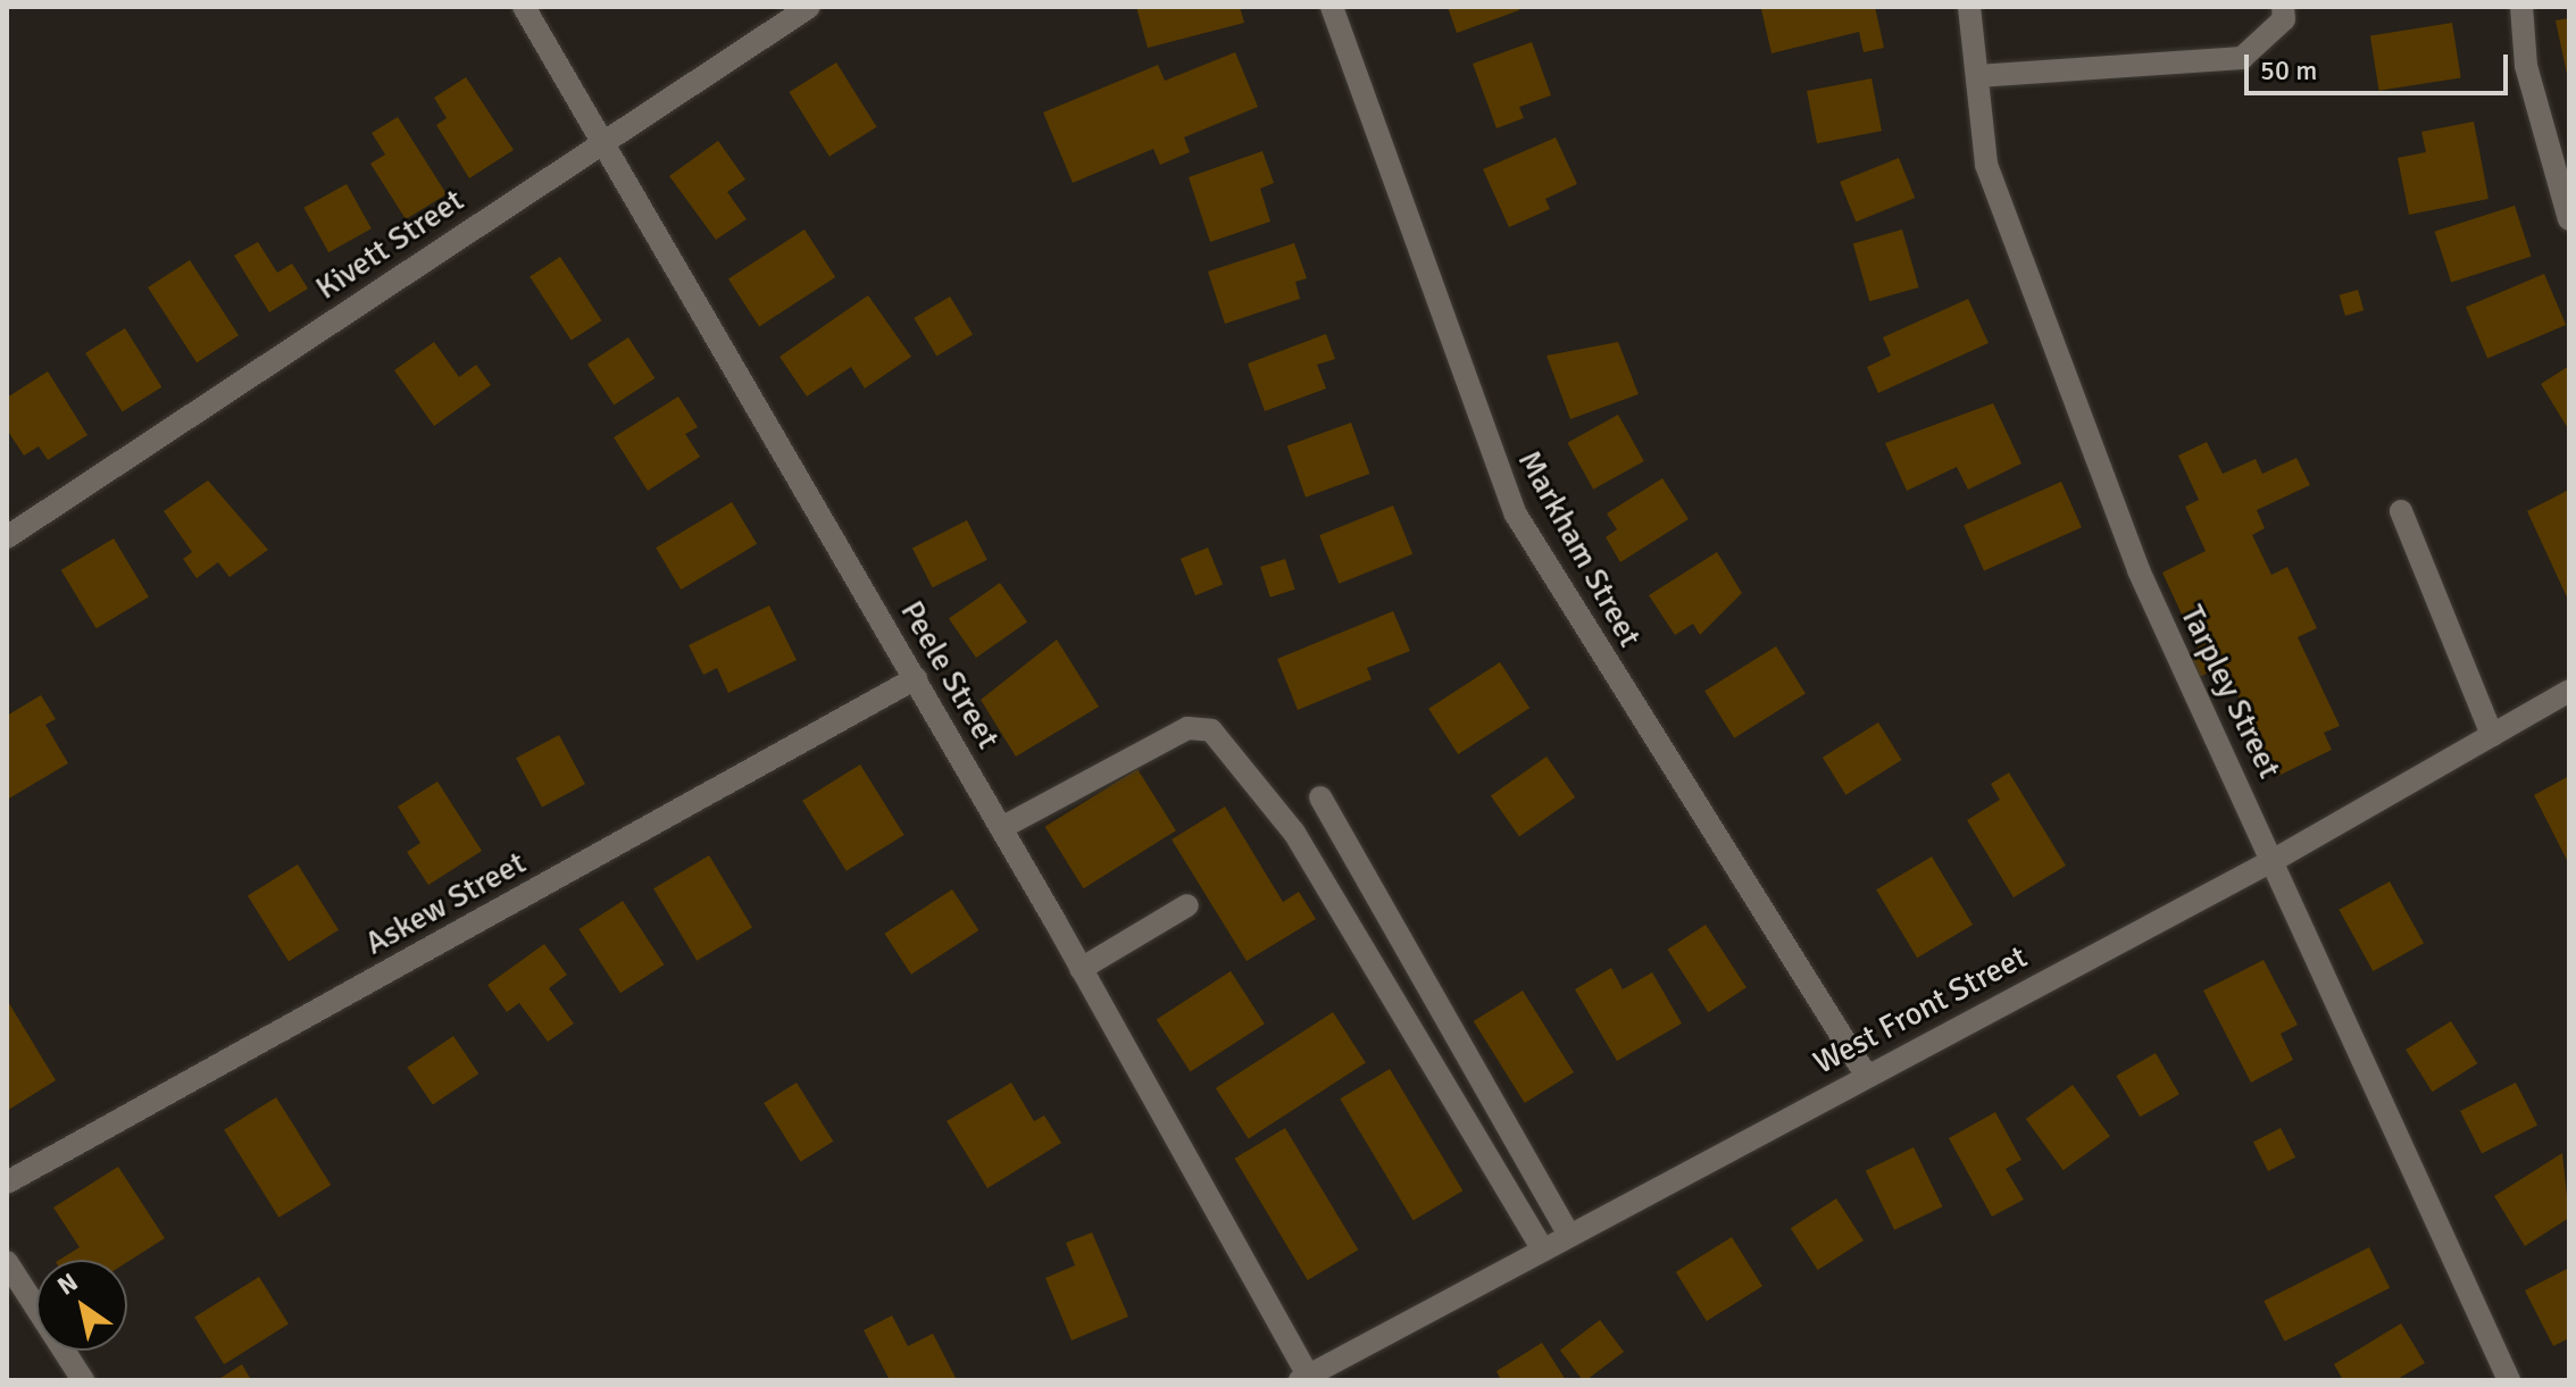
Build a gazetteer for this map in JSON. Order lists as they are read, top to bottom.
{
  "streets": {
    "street": [
      "Kivett Street",
      "Markham Street",
      "Peele Street",
      "Tarpley Street",
      "Askew Street",
      "West Front Street"
    ]
  },
  "crossings": [
    ["Kivett Street", "Peele Street"],
    ["Markham Street", "West Front Street"],
    ["Peele Street", "Askew Street"],
    ["Peele Street", "West Front Street"],
    ["Tarpley Street", "West Front Street"]
  ],
  "scale_bar": "50 m",
  "north": "top left"
}
